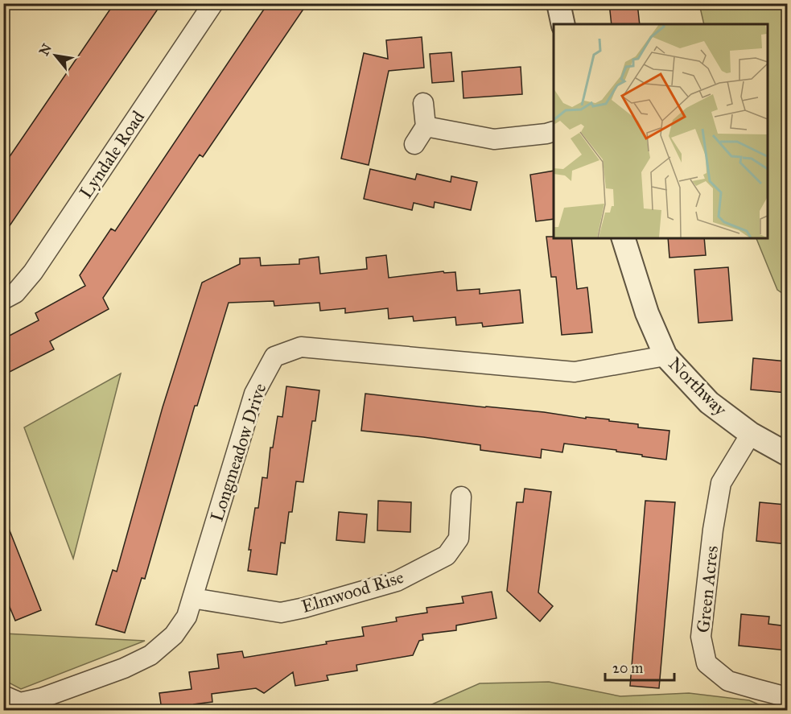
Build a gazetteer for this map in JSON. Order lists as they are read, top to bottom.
{
  "streets": {
    "street": [
      "Lyndale Road",
      "Northway",
      "Longmeadow Drive",
      "Green Acres",
      "Elmwood Rise"
    ]
  },
  "crossings": [
    ["Northway", "Longmeadow Drive"],
    ["Northway", "Green Acres"],
    ["Longmeadow Drive", "Elmwood Rise"]
  ],
  "scale_bar": "20 m",
  "north": "top left"
}
